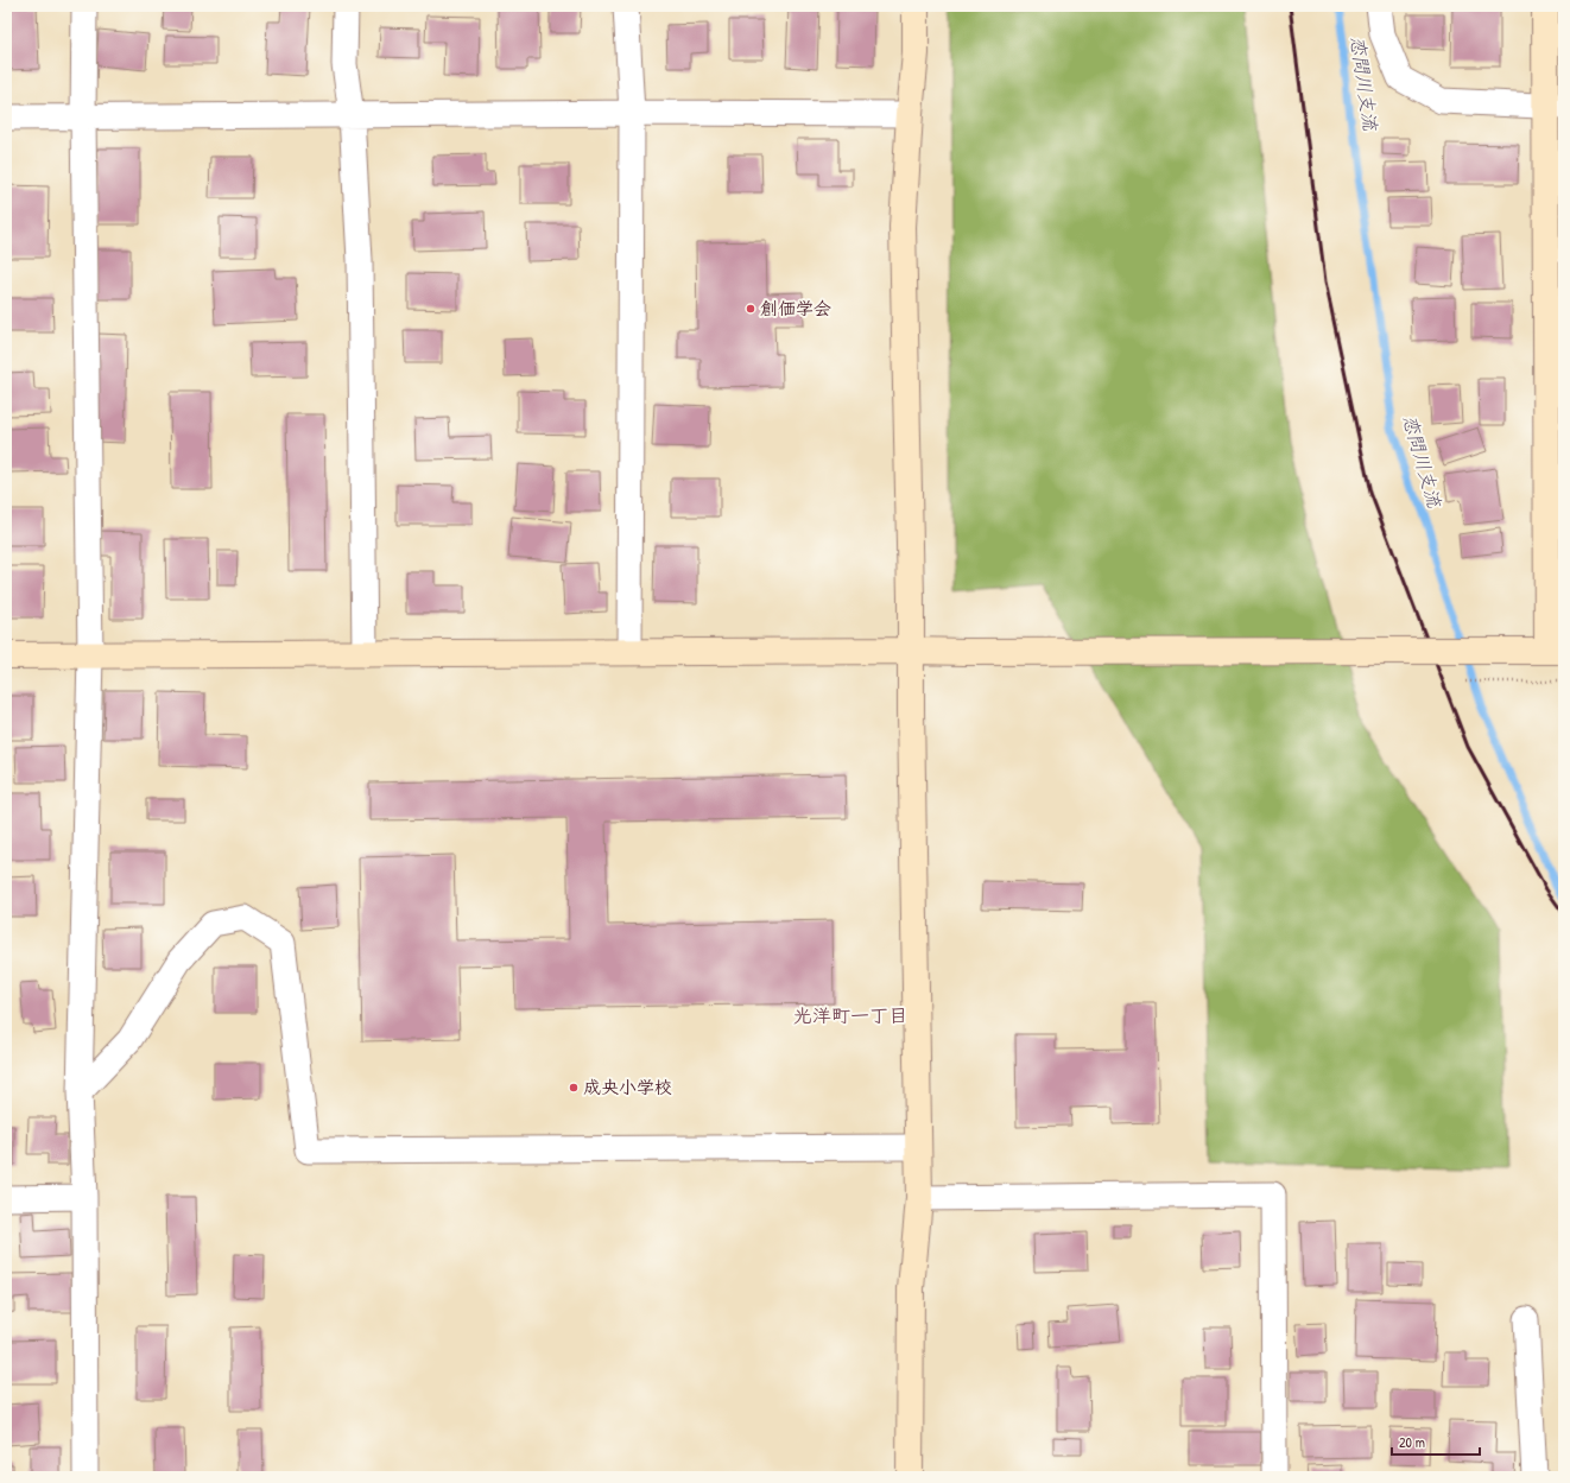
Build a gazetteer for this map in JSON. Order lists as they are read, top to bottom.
{
  "districts": ["光洋町一丁目"],
  "water": ["恋問川支流"],
  "places": ["創価学会", "成央小学校"],
  "scale_bar": "20 m"
}
